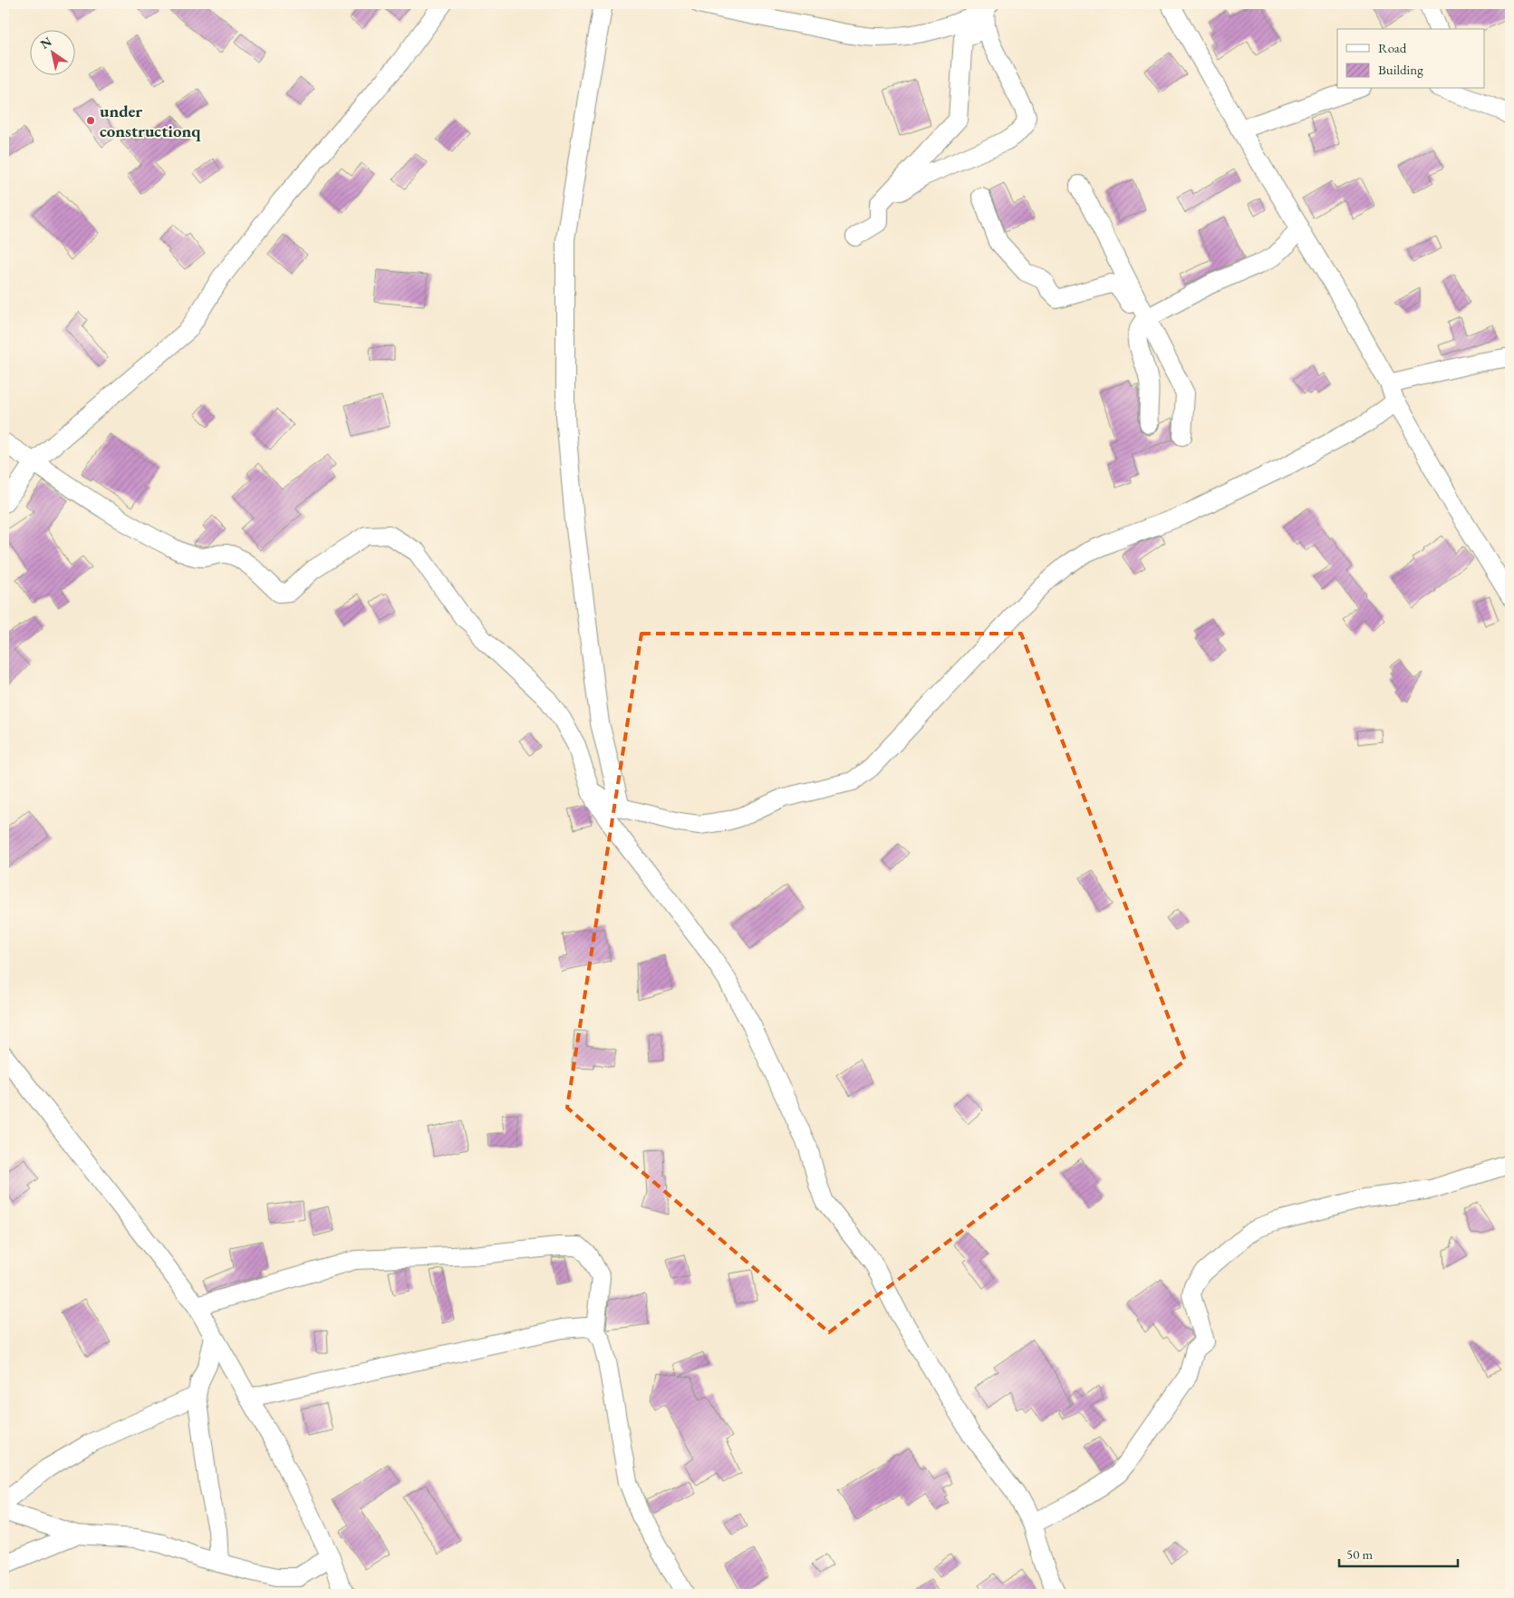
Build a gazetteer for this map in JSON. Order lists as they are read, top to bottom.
{
  "places": ["under constructionq"],
  "legend": ["Road", "Building"],
  "scale_bar": "50 m",
  "north": "top left"
}
